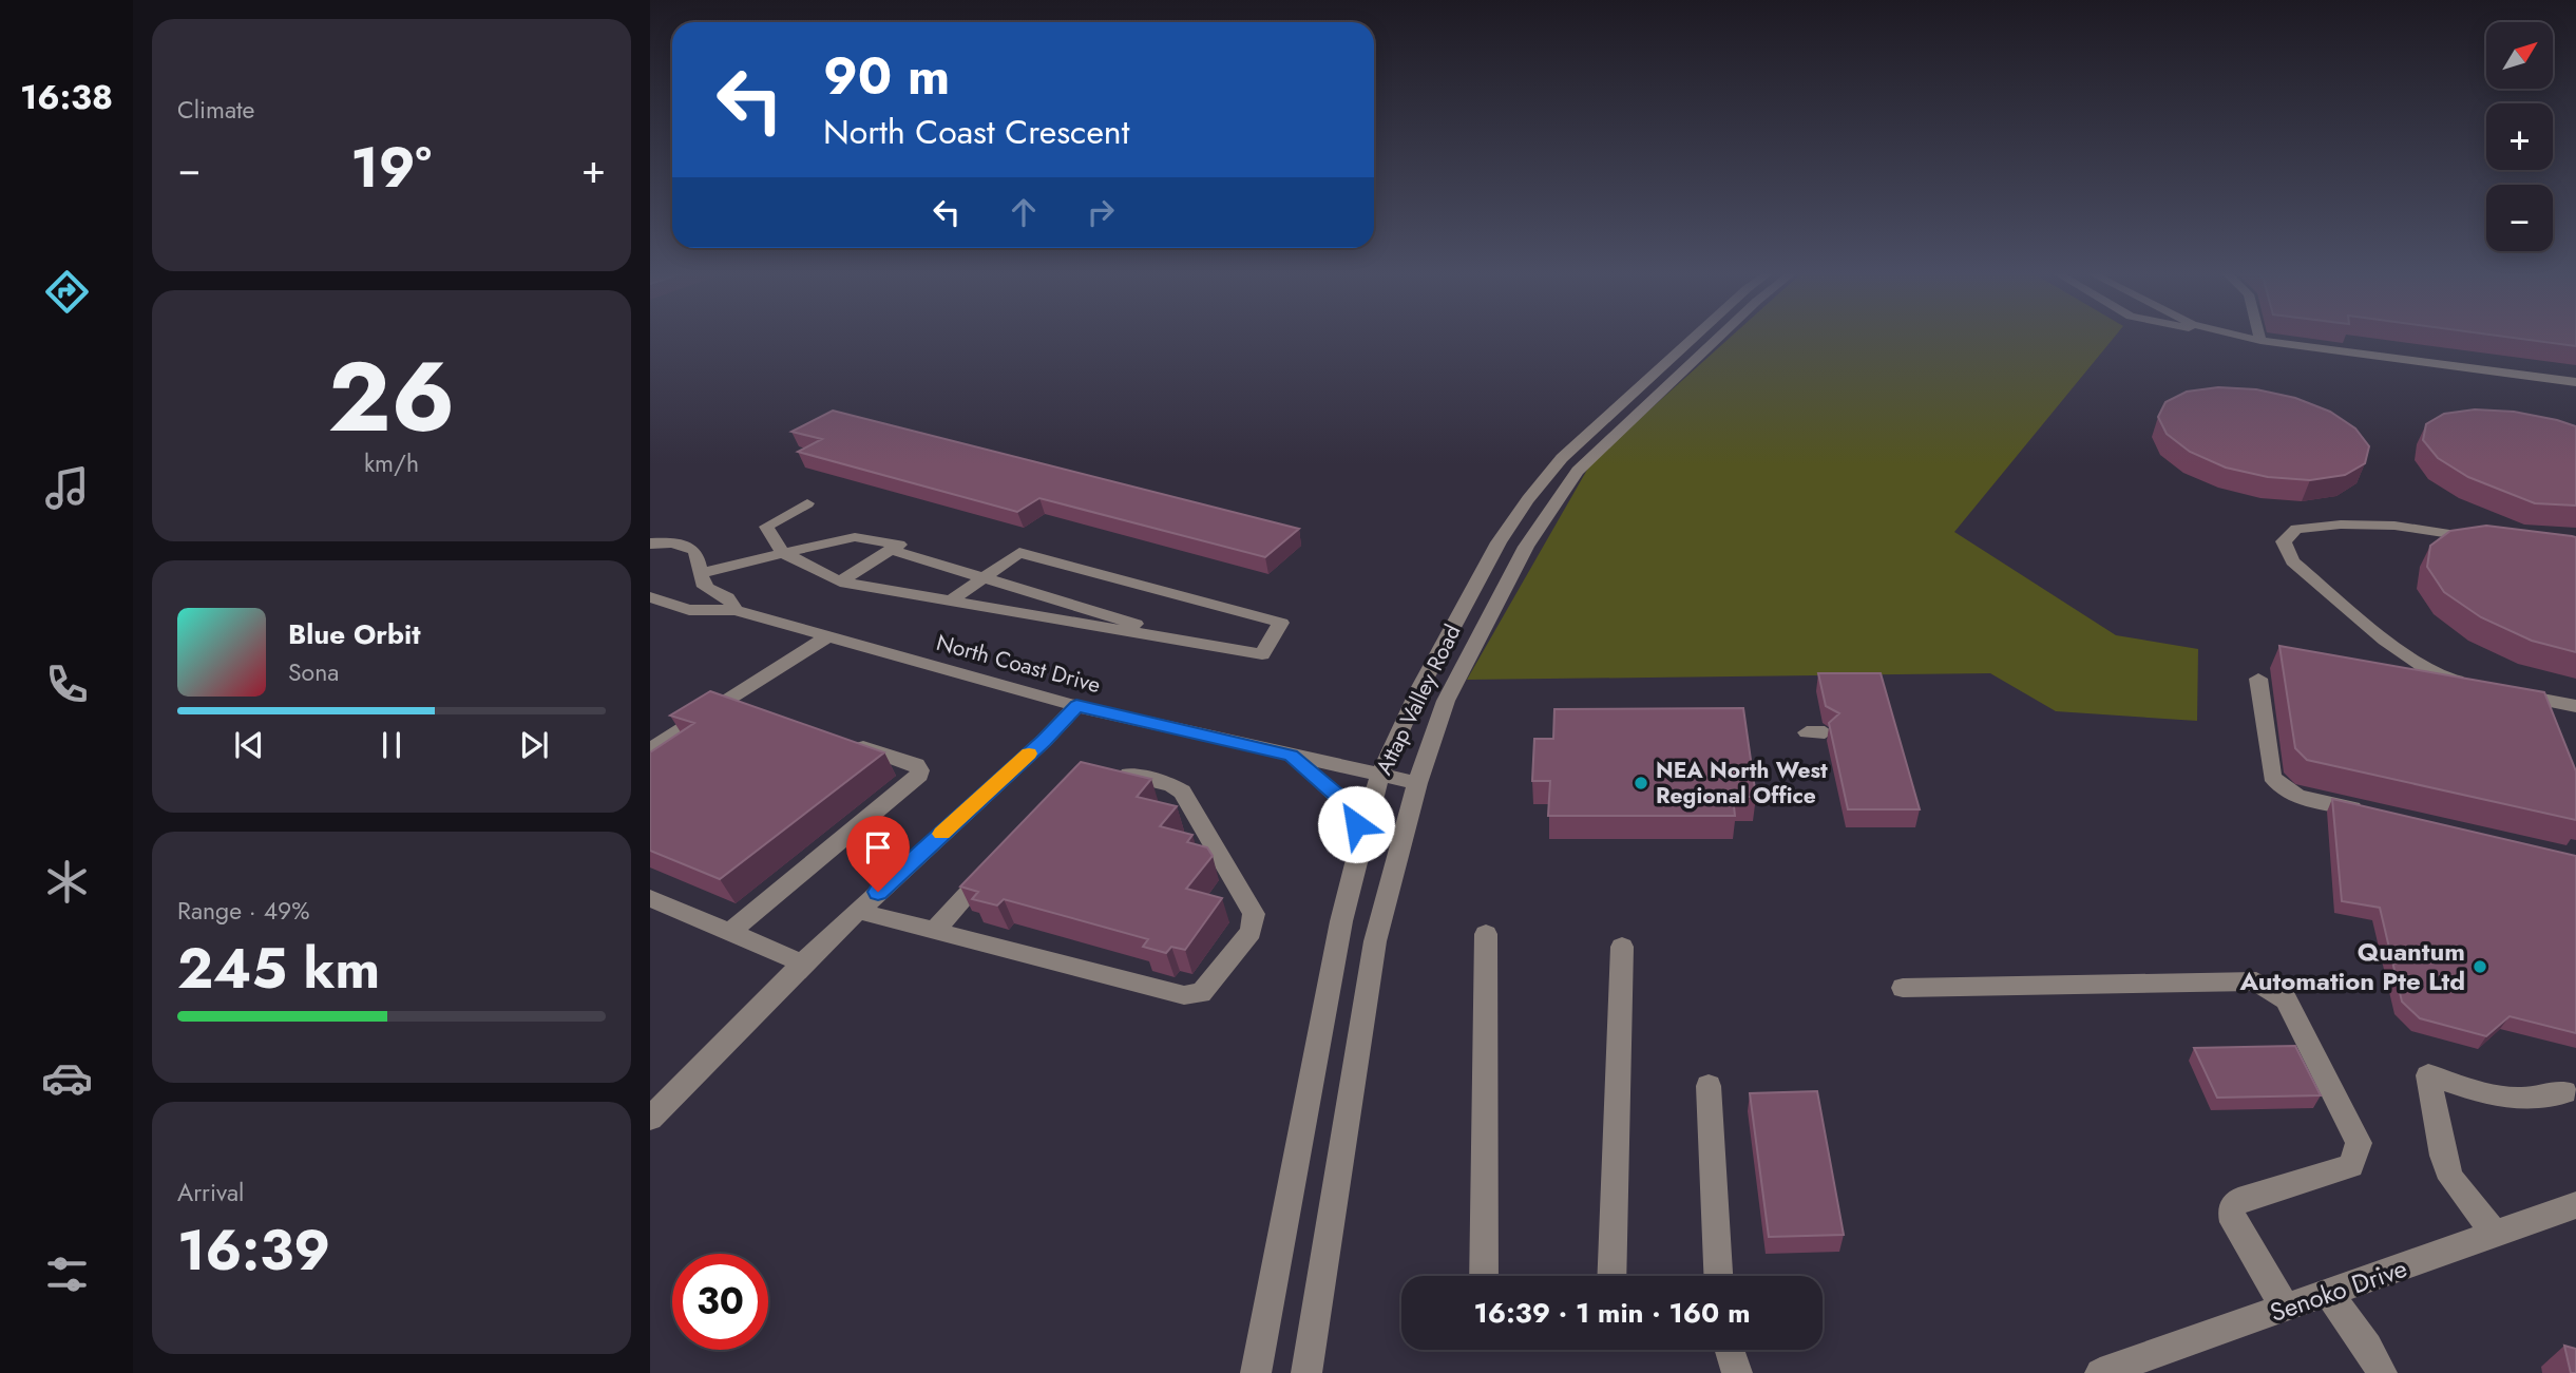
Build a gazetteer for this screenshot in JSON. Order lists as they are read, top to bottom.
{
  "streets": {
    "street": ["North Coast Drive", "Attap Valley Road", "Senoko Drive"]
  },
  "crossings": [
    ["North Coast Drive", "Attap Valley Road"]
  ],
  "places": ["NEA North West Regional Office", "Quantum Automation Pte Ltd"],
  "north": "top right",
  "page": {
    "tabs": "16:38",
    "tile": [
      "Climate",
      ["26", "km/h"],
      ["Range · 49%", "245 km"],
      ["Arrival", "16:39"]
    ],
    "map_buttons": ["+", "−"],
    "turn": ["90 m", "North Coast Crescent"],
    "heat": ["−", "19°", "+"],
    "song": ["Blue Orbit", "Sona"],
    "limit": "30",
    "trip": "16:39 · 1 min · 160 m"
  }
}
